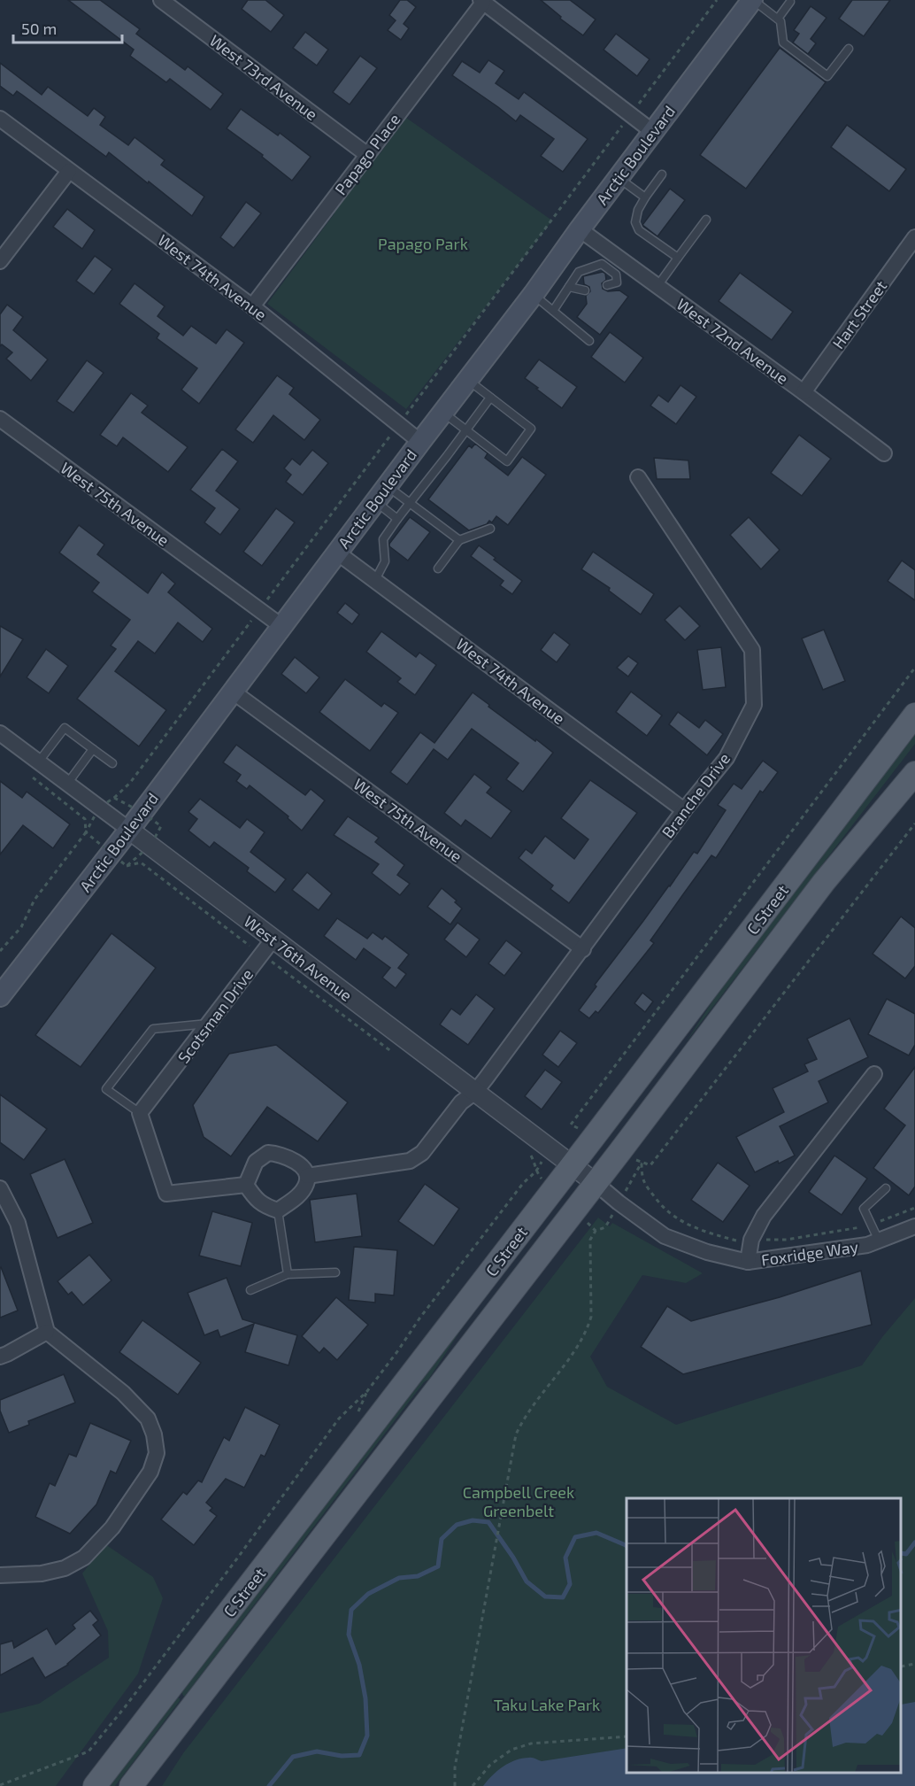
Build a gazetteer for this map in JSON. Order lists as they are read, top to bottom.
{
  "streets": {
    "main road": ["Arctic Boulevard", "C Street"],
    "street": [
      "West 73rd Avenue",
      "Papago Place",
      "West 74th Avenue",
      "Hart Street",
      "West 72nd Avenue",
      "West 75th Avenue",
      "Branche Drive",
      "West 76th Avenue",
      "Scotsman Drive",
      "Foxridge Way"
    ]
  },
  "crossings": [
    ["West 73rd Avenue", "Papago Place"],
    ["Papago Place", "West 74th Avenue"],
    ["Arctic Boulevard", "West 74th Avenue"],
    ["Arctic Boulevard", "West 72nd Avenue"],
    ["Arctic Boulevard", "West 75th Avenue"],
    ["Arctic Boulevard", "West 76th Avenue"],
    ["West 74th Avenue", "Branche Drive"],
    ["Hart Street", "West 72nd Avenue"],
    ["West 75th Avenue", "Branche Drive"],
    ["Branche Drive", "West 76th Avenue"],
    ["C Street", "West 76th Avenue"],
    ["C Street", "Foxridge Way"],
    ["West 76th Avenue", "Scotsman Drive"],
    ["West 76th Avenue", "Foxridge Way"]
  ],
  "parks": ["Papago Park", "Campbell Creek Greenbelt", "Taku Lake Park"],
  "scale_bar": "50 m"
}
